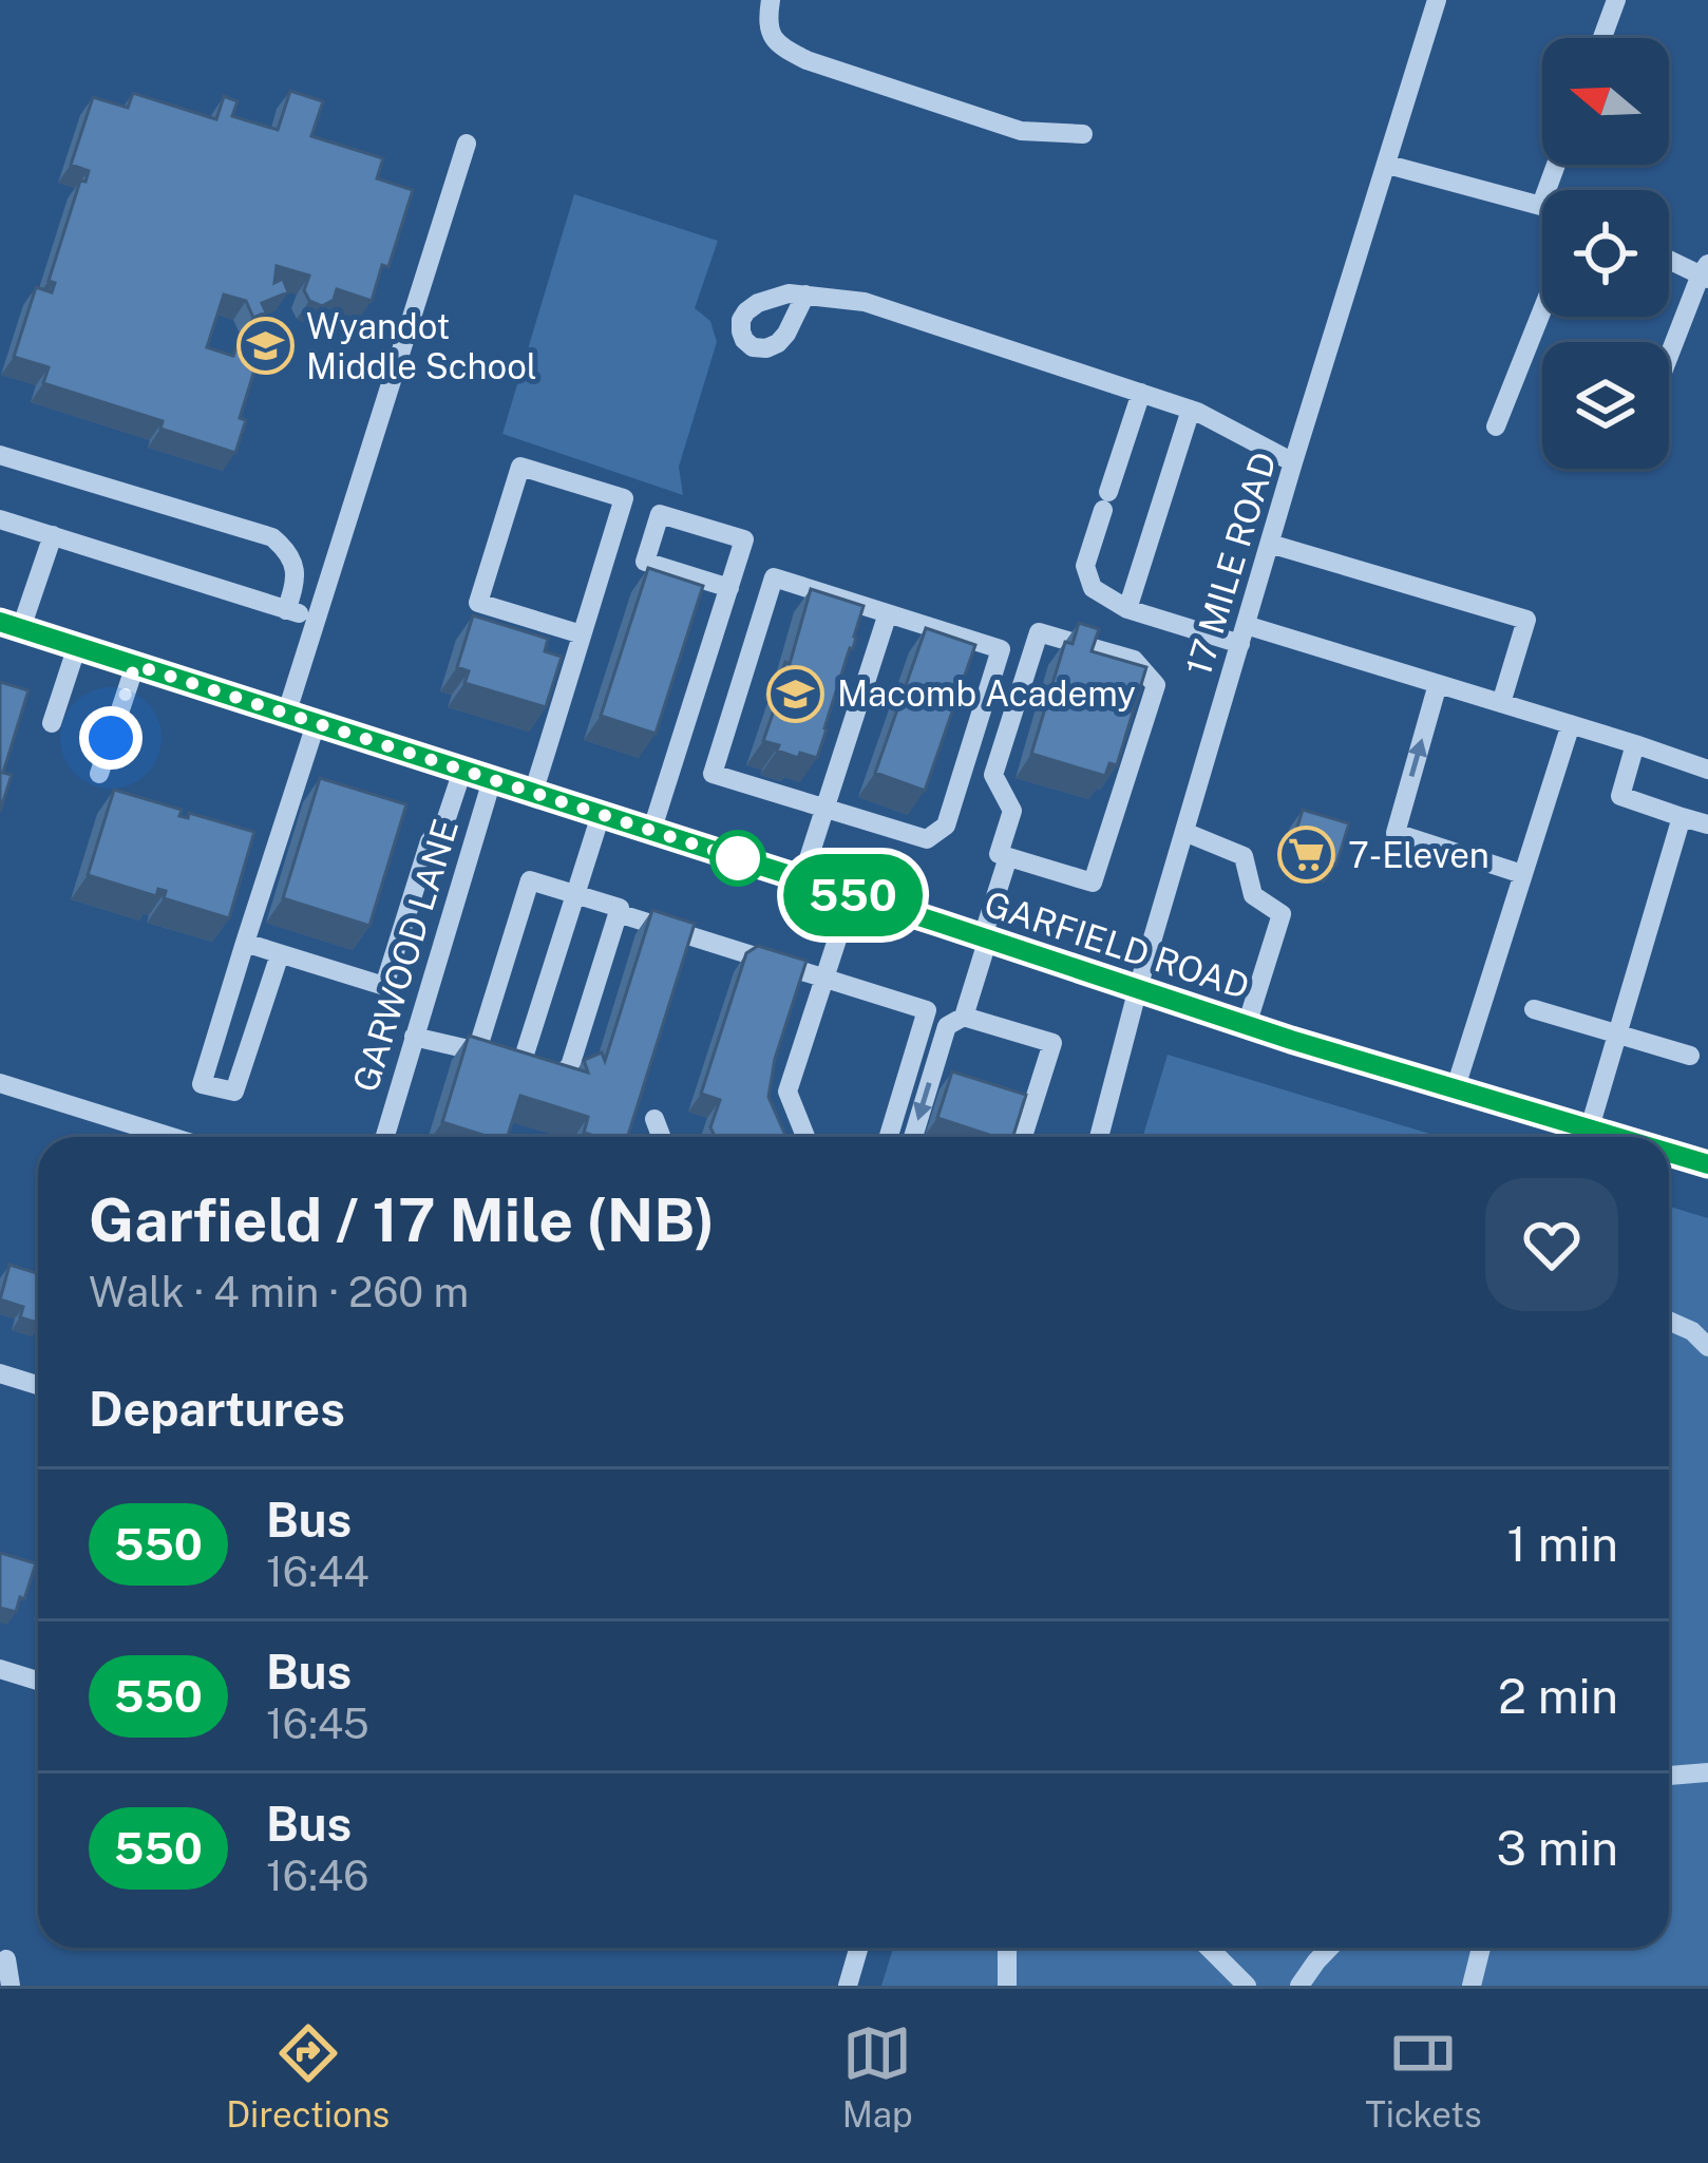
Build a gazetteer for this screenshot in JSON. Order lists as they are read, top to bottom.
{
  "streets": {
    "main road": ["GARFIELD ROAD"],
    "street": ["17 MILE ROAD", "GARWOOD LANE"]
  },
  "crossings": [
    ["17 MILE ROAD", "GARFIELD ROAD"],
    ["GARFIELD ROAD", "GARWOOD LANE"]
  ],
  "places": {
    "school or university": ["Wyandot Middle School", "Macomb Academy"],
    "supermarket": ["7-Eleven"]
  },
  "lines": ["bus line 550"],
  "north": "left",
  "page": {
    "on_map": "550",
    "heading": [
      ["Garfield / 17 Mile (NB)", "Walk · 4 min · 260 m"],
      "Departures"
    ],
    "list": [
      {
        "mark": "550",
        "name": "Bus",
        "note": "16:44",
        "value": "1 min"
      },
      {
        "mark": "550",
        "name": "Bus",
        "note": "16:45",
        "value": "2 min"
      },
      {
        "mark": "550",
        "name": "Bus",
        "note": "16:46",
        "value": "3 min"
      }
    ],
    "tabs": ["Directions", "Map", "Tickets"]
  }
}
